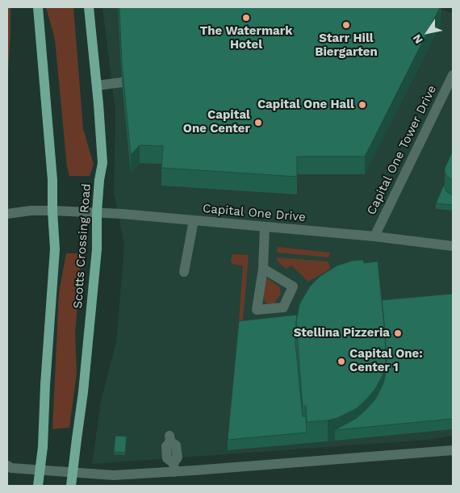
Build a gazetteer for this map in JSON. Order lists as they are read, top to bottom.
{
  "streets": {
    "main road": ["Scotts Crossing Road"],
    "street": ["Capital One Tower Drive", "Capital One Drive"]
  },
  "crossings": [
    ["Capital One Tower Drive", "Capital One Drive"],
    ["Capital One Drive", "Scotts Crossing Road"]
  ],
  "places": [
    "The Watermark Hotel",
    "Starr Hill Biergarten",
    "Capital One Hall",
    "Capital One Center",
    "Stellina Pizzeria",
    "Capital One: Center 1"
  ],
  "north": "bottom left"
}
